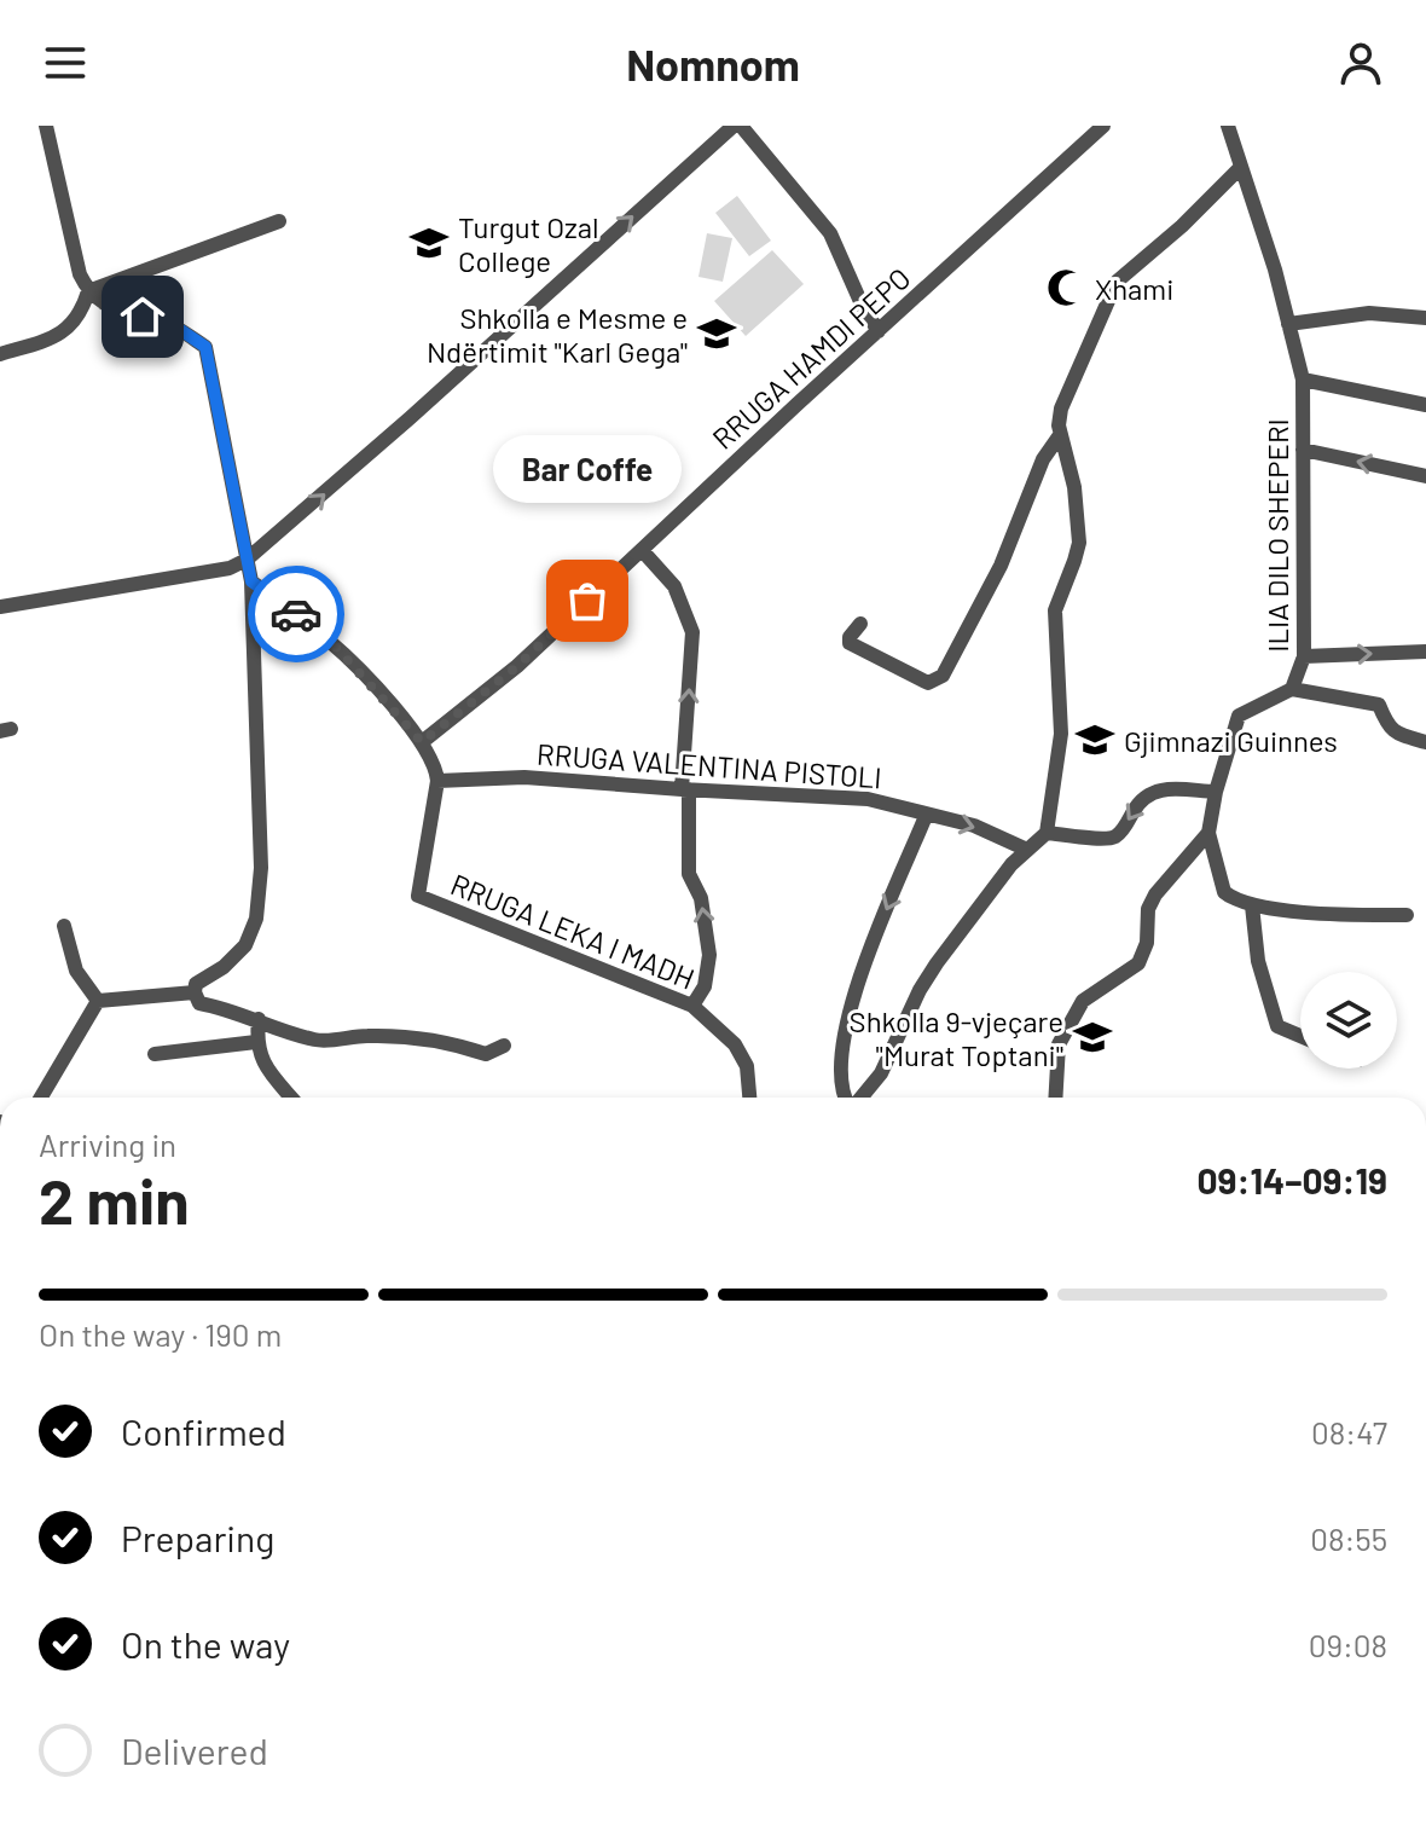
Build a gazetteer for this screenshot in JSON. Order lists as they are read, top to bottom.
{
  "streets": {
    "street": [
      "RRUGA HAMDI PEPO",
      "ILIA DILO SHEPERI",
      "RRUGA VALENTINA PISTOLI",
      "RRUGA LEKA I MADH"
    ]
  },
  "crossings": [
    ["RRUGA VALENTINA PISTOLI", "RRUGA LEKA I MADH"]
  ],
  "places": {
    "school or university": [
      "Turgut Ozal College",
      "Shkolla e Mesme e Ndërtimit \"Karl Gega\"",
      "Gjimnazi Guinnes",
      "Shkolla 9-vjeçare \"Murat Toptani\""
    ],
    "mosque": ["Xhami"],
    "other": ["Bar Coffe"]
  },
  "page": {
    "header": "Nomnom",
    "bubble": "Bar Coffe",
    "heading": ["2 min", "Arriving in", "09:14–09:19"],
    "bar": "On the way · 190 m",
    "list": [
      ["Confirmed", "08:47"],
      ["Preparing", "08:55"],
      ["On the way", "09:08"],
      "Delivered"
    ]
  }
}
